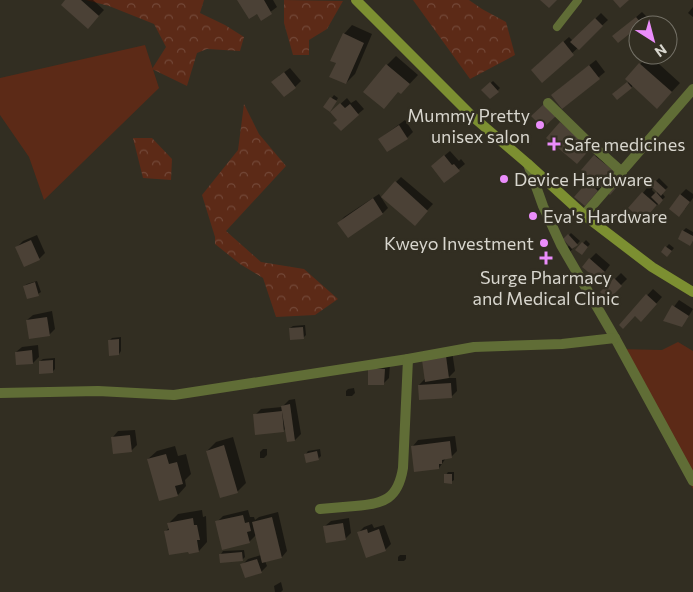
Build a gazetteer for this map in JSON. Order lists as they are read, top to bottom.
{
  "places": {
    "other": [
      "Mummy Pretty unisex salon",
      "Device Hardware",
      "Eva's Hardware",
      "Kweyo Investment"
    ],
    "health": ["Safe medicines", "Surge Pharmacy and Medical Clinic"]
  },
  "north": "bottom right"
}
